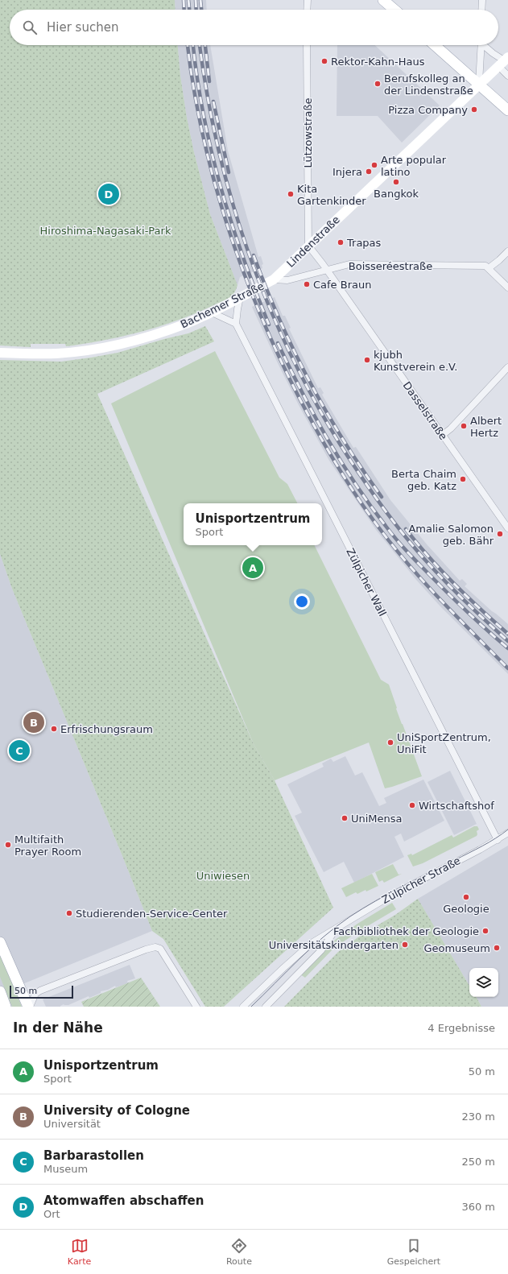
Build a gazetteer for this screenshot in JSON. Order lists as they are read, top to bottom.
{
  "streets": {
    "main road": ["Lindenstraße", "Bachemer Straße"],
    "street": [
      "Lützowstraße",
      "Boisseréestraße",
      "Dasselstraße",
      "Zülpicher Wall",
      "Zülpicher Straße"
    ]
  },
  "crossings": [
    ["Lützowstraße", "Lindenstraße"],
    ["Lützowstraße", "Dasselstraße"],
    ["Lindenstraße", "Boisseréestraße"],
    ["Lindenstraße", "Bachemer Straße"],
    ["Lindenstraße", "Dasselstraße"],
    ["Boisseréestraße", "Bachemer Straße"],
    ["Boisseréestraße", "Dasselstraße"],
    ["Zülpicher Wall", "Zülpicher Straße"]
  ],
  "parks": ["Hiroshima-Nagasaki-Park", "Uniwiesen"],
  "places": [
    "Rektor-Kahn-Haus",
    "Berufskolleg an der Lindenstraße",
    "Pizza Company",
    "Arte popular latino",
    "Injera",
    "Bangkok",
    "Kita Gartenkinder",
    "Trapas",
    "Cafe Braun",
    "kjubh Kunstverein e.V.",
    "Albert Hertz",
    "Berta Chaim geb. Katz",
    "Amalie Salomon geb. Bähr",
    "Erfrischungsraum",
    "UniSportZentrum, UniFit",
    "Wirtschaftshof",
    "UniMensa",
    "Multifaith Prayer Room",
    "Geologie",
    "Studierenden-Service-Center",
    "Fachbibliothek der Geologie",
    "Universitätskindergarten",
    "Geomuseum"
  ],
  "scale_bar": "50 m",
  "page": {
    "search": "Hier suchen",
    "pins": [
      "D",
      "A",
      "B",
      "C"
    ],
    "popup": ["Unisportzentrum", "Sport"],
    "scale": "50 m",
    "heading": ["In der Nähe", "4 Ergebnisse"],
    "list": [
      {
        "mark": "A",
        "name": "Unisportzentrum",
        "note": "Sport",
        "value": "50 m"
      },
      {
        "mark": "B",
        "name": "University of Cologne",
        "note": "Universität",
        "value": "230 m"
      },
      {
        "mark": "C",
        "name": "Barbarastollen",
        "note": "Museum",
        "value": "250 m"
      },
      {
        "mark": "D",
        "name": "Atomwaffen abschaffen",
        "note": "Ort",
        "value": "360 m"
      }
    ],
    "nav": ["Karte", "Route", "Gespeichert"]
  }
}
